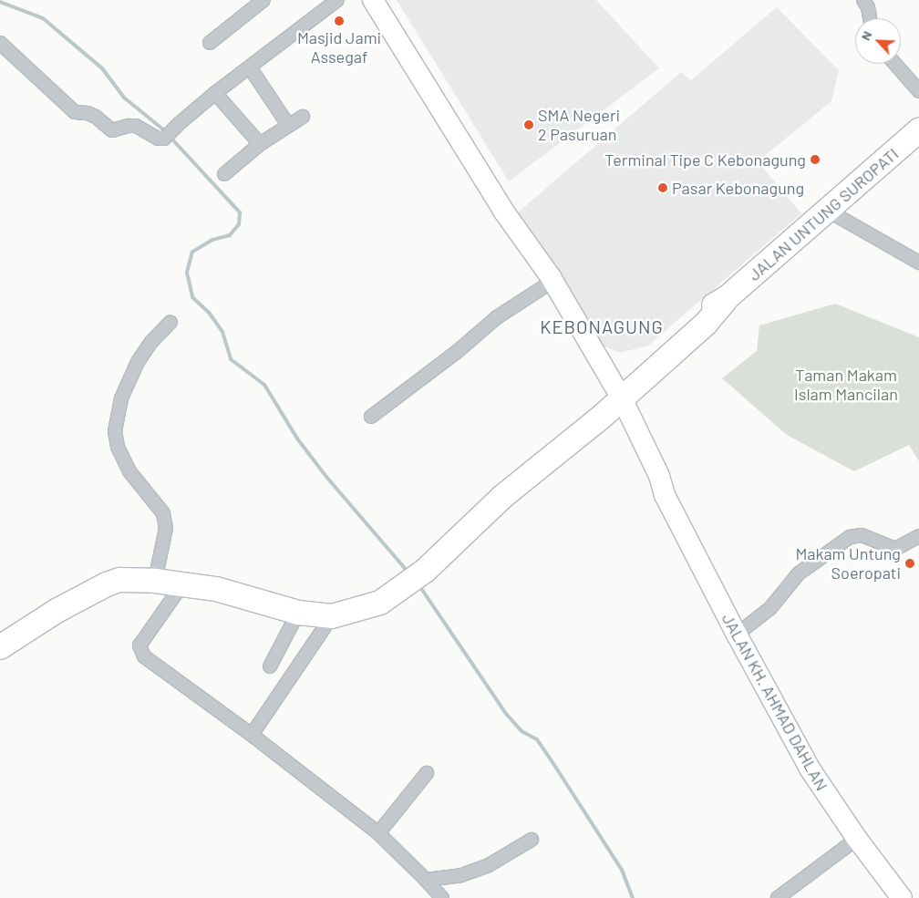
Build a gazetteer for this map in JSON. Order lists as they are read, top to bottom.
{
  "streets": {
    "highway": ["JALAN UNTUNG SUROPATI"],
    "main road": ["JALAN KH. AHMAD DAHLAN"]
  },
  "crossings": [
    ["JALAN UNTUNG SUROPATI", "JALAN KH. AHMAD DAHLAN"]
  ],
  "districts": ["KEBONAGUNG"],
  "parks": ["Taman Makam Islam Mancilan"],
  "places": [
    "Masjid Jami Assegaf",
    "SMA Negeri 2 Pasuruan",
    "Terminal Tipe C Kebonagung",
    "Pasar Kebonagung",
    "Makam Untung Soeropati"
  ],
  "north": "top left"
}
